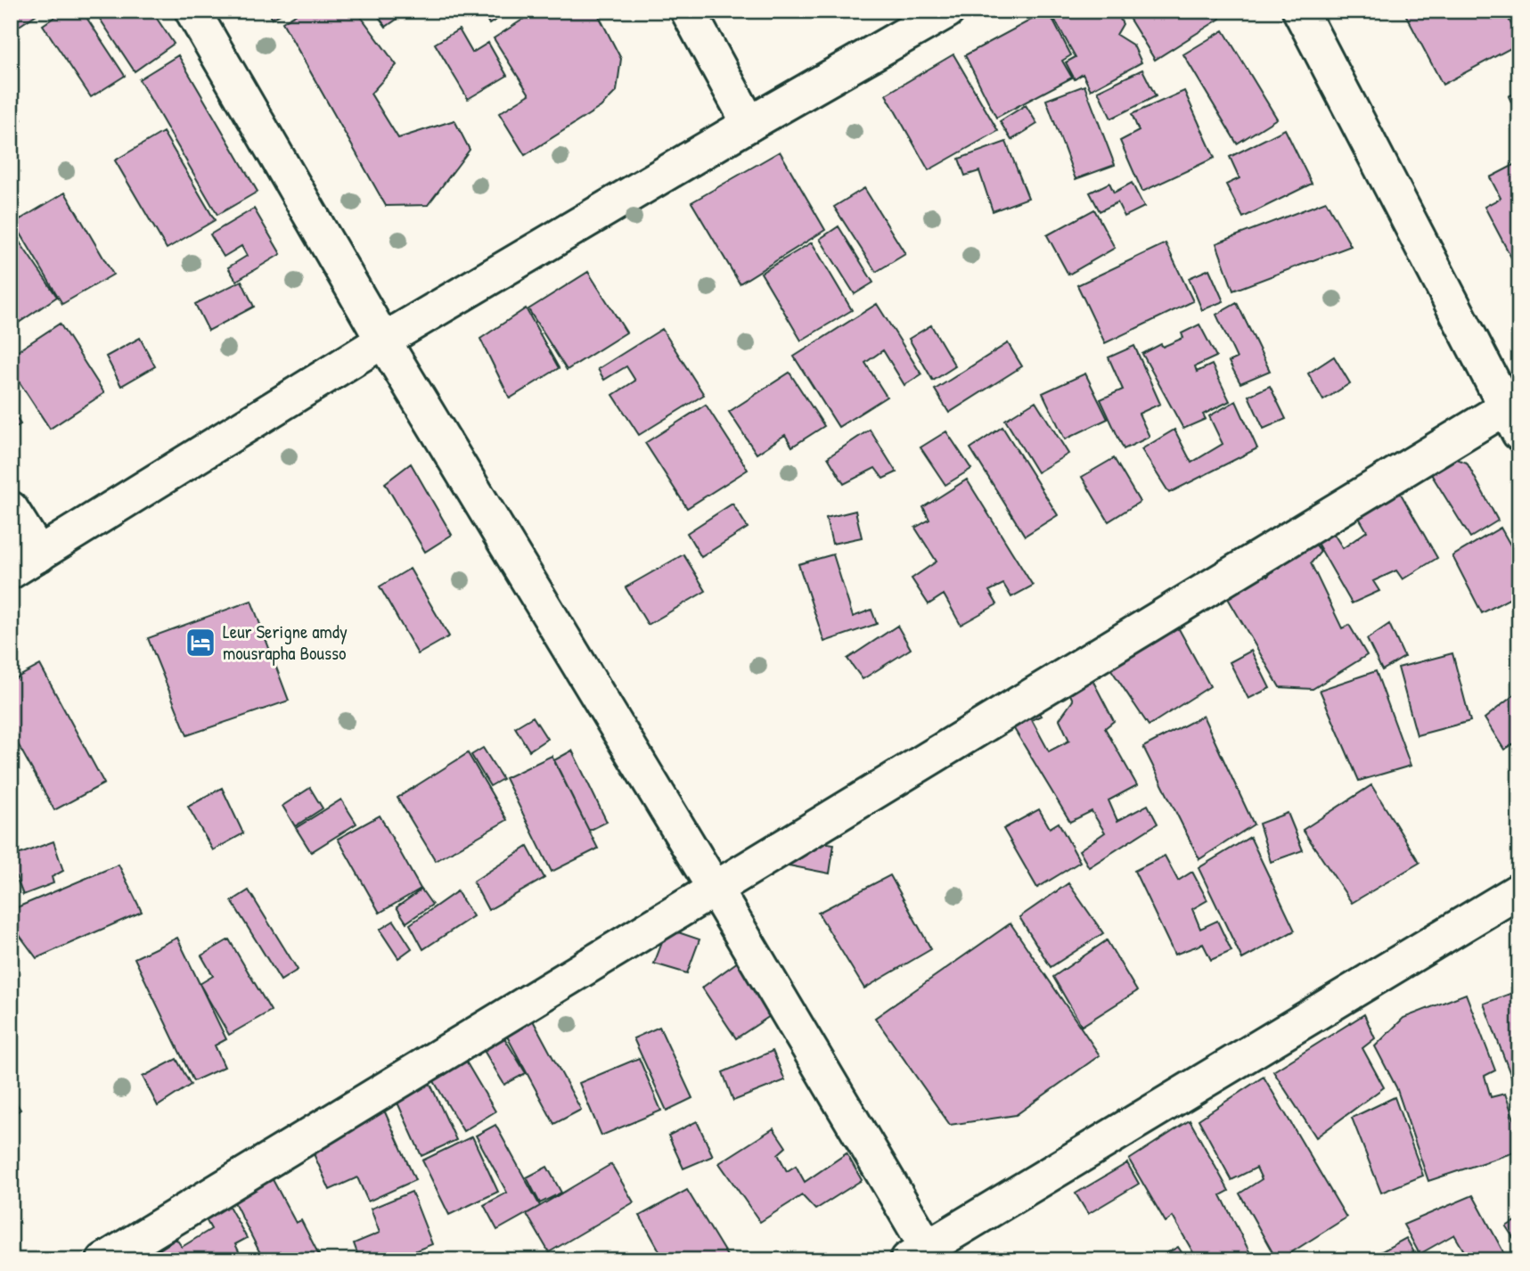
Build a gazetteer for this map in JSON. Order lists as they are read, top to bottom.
{
  "places": {
    "hotel": ["Leur Serigne amdy mousrapha Bousso"]
  }
}
